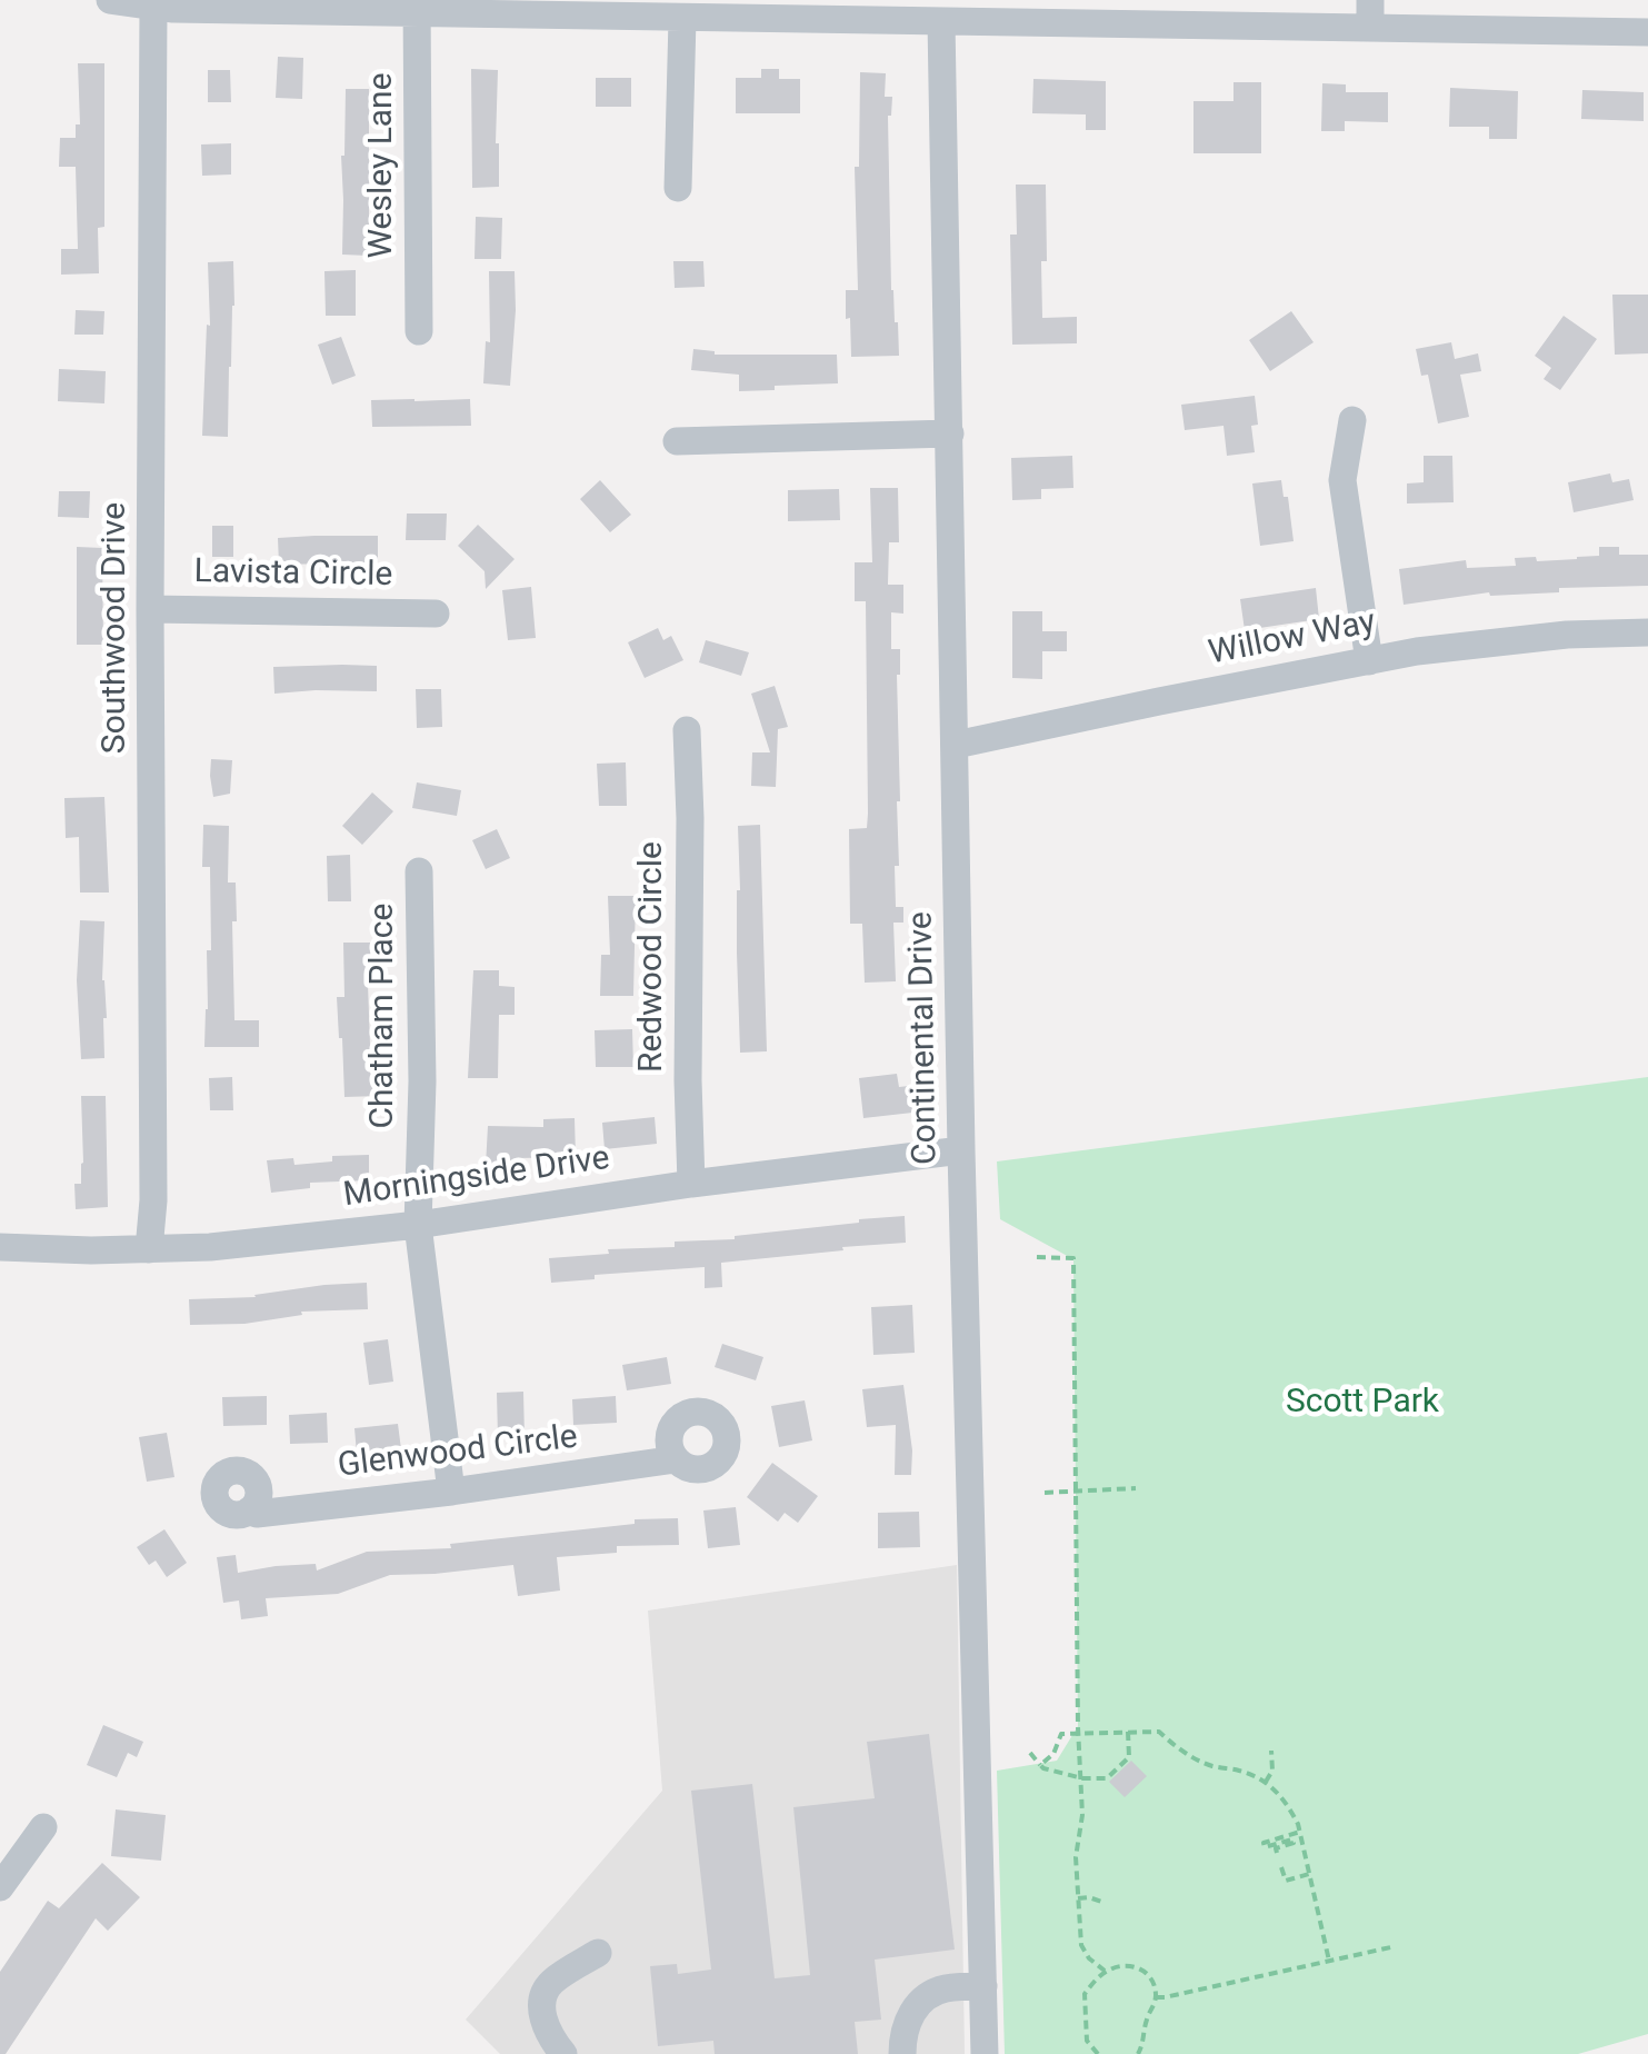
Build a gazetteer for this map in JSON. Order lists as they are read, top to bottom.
{
  "streets": {
    "street": [
      "Wesley Lane",
      "Lavista Circle",
      "Southwood Drive",
      "Willow Way",
      "Redwood Circle",
      "Chatham Place",
      "Continental Drive",
      "Morningside Drive",
      "Glenwood Circle"
    ]
  },
  "crossings": [
    ["Lavista Circle", "Southwood Drive"],
    ["Southwood Drive", "Morningside Drive"],
    ["Willow Way", "Continental Drive"],
    ["Redwood Circle", "Morningside Drive"],
    ["Chatham Place", "Morningside Drive"],
    ["Chatham Place", "Glenwood Circle"],
    ["Continental Drive", "Morningside Drive"]
  ],
  "parks": ["Scott Park"]
}
